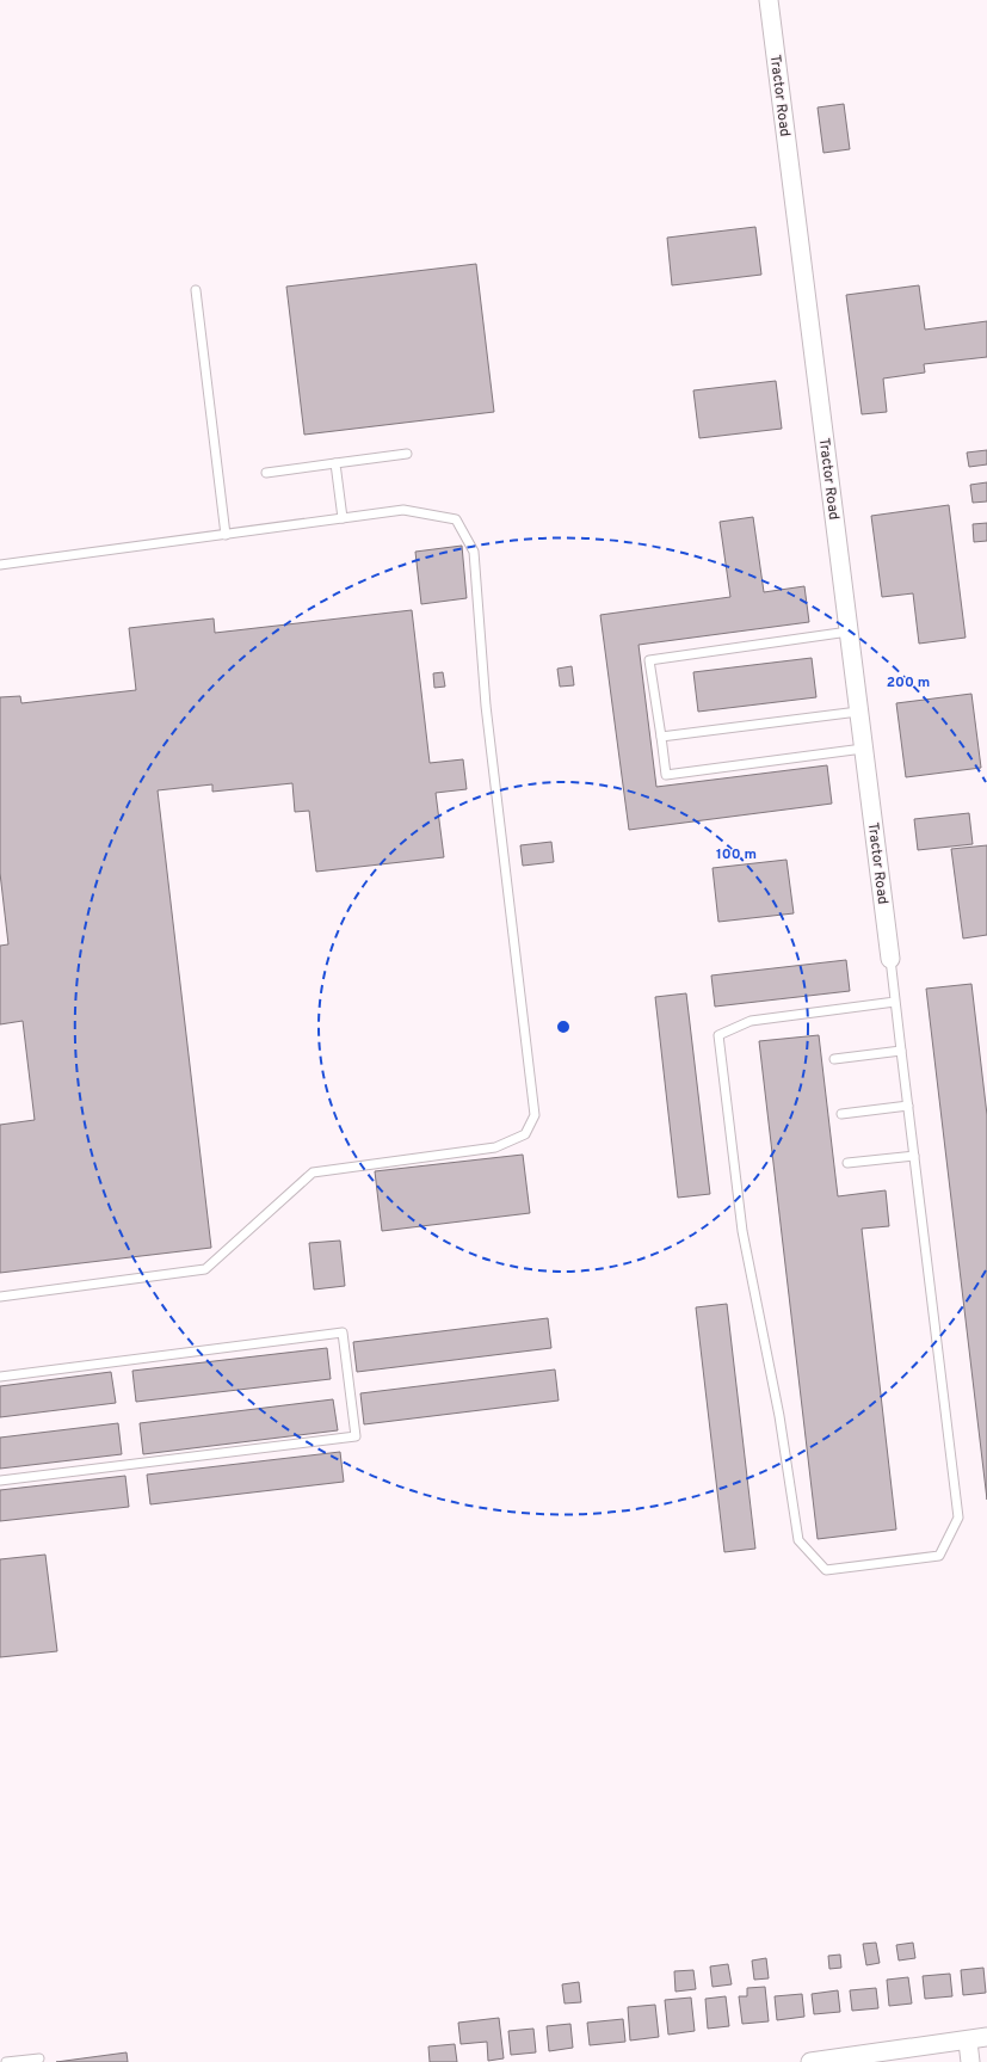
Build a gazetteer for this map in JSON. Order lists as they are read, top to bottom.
{
  "streets": {
    "street": ["Tractor Road"]
  },
  "rings": ["200 m", "100 m"]
}
